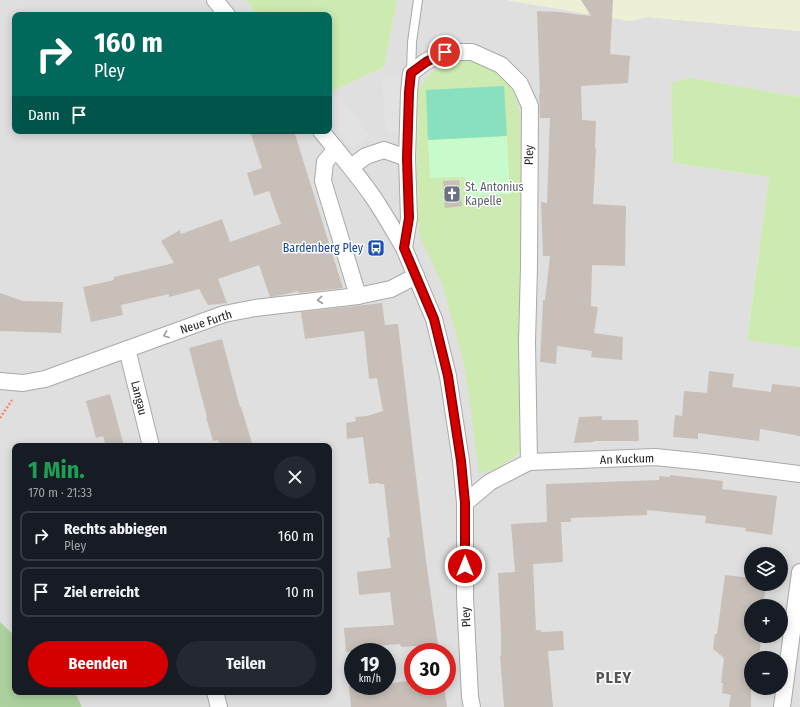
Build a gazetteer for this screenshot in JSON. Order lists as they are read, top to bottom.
{
  "streets": {
    "street": [
      "Pley",
      "Neue Furth",
      "Langau",
      "An Kuckum"
    ]
  },
  "crossings": [
    ["Pley", "Neue Furth"],
    ["Pley", "An Kuckum"],
    ["Neue Furth", "Langau"]
  ],
  "one_way": ["Neue Furth"],
  "districts": ["PLEY"],
  "places": {
    "church": ["St. Antonius Kapelle"],
    "bus stop": ["Bardenberg Pley"]
  },
  "page": {
    "turn": ["160 m", "Pley"],
    "then": "Dann",
    "heading": ["1 Min.", "170 m · 21:33"],
    "list": [
      {
        "name": "Rechts abbiegen",
        "note": "Pley",
        "value": "160 m"
      },
      {
        "name": "Ziel erreicht",
        "value": "10 m"
      }
    ],
    "map_buttons": ["+", "−"],
    "buttons": ["Beenden", "Teilen"],
    "speed": "19 km/h",
    "limit": "30"
  }
}
